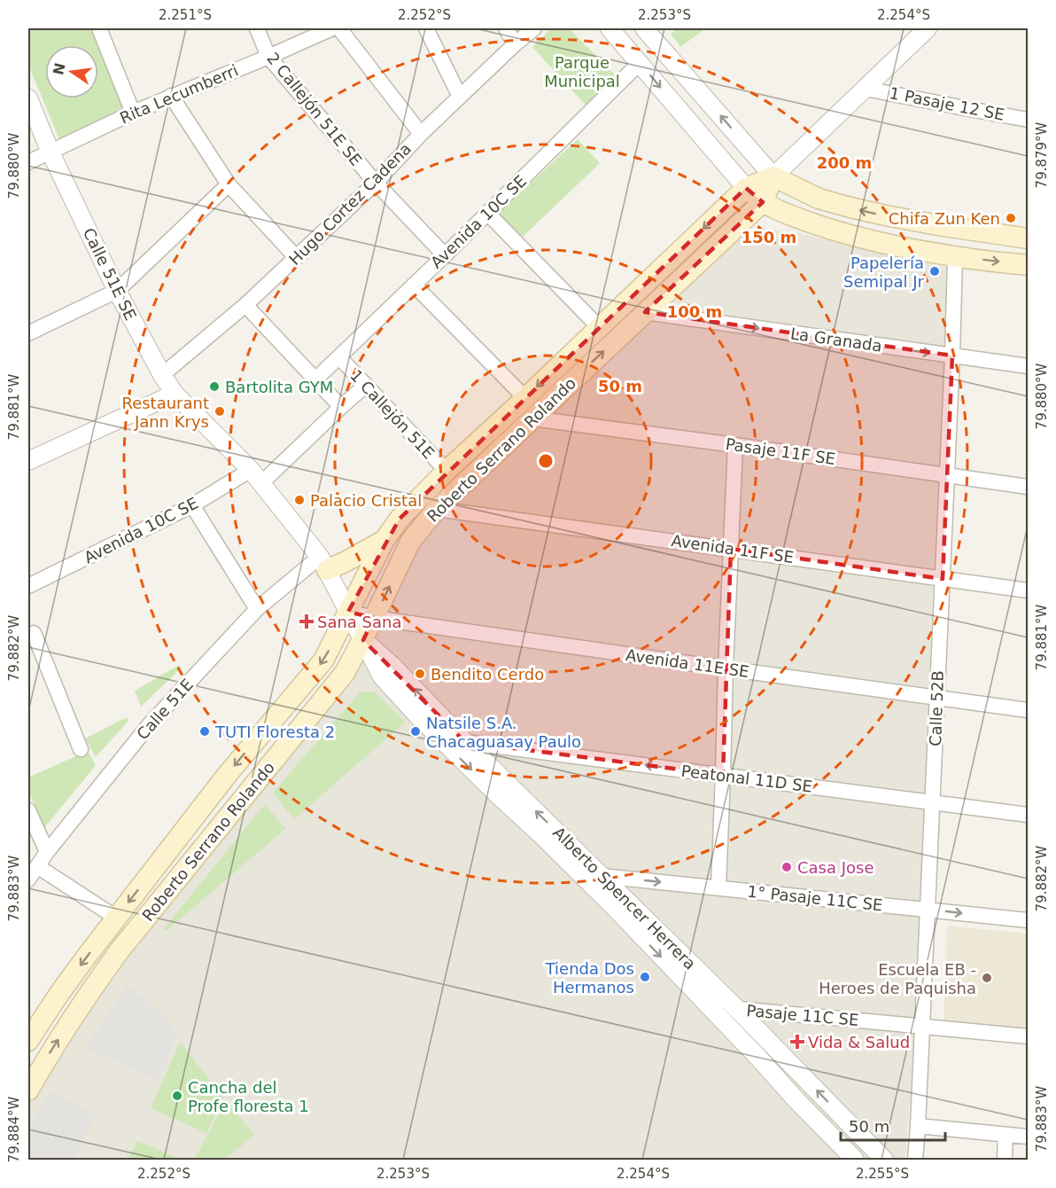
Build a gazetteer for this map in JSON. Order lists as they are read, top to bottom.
{
  "streets": {
    "main road": ["Roberto Serrano Rolando"],
    "street": [
      "Rita Lecumberri",
      "1 Pasaje 12 SE",
      "2 Callejón 51E SE",
      "Hugo Cortez Cadena",
      "Avenida 10C SE",
      "Calle 51E SE",
      "La Granada",
      "1 Callejón 51E",
      "Pasaje 11F SE",
      "Avenida 11F SE",
      "Avenida 11E SE",
      "Calle 52B",
      "Calle 51E",
      "Peatonal 11D SE",
      "Alberto Spencer Herrera",
      "1° Pasaje 11C SE",
      "Pasaje 11C SE"
    ]
  },
  "crossings": [
    ["Rita Lecumberri", "2 Callejón 51E SE"],
    ["Rita Lecumberri", "Calle 51E SE"],
    ["1 Pasaje 12 SE", "Roberto Serrano Rolando"],
    ["2 Callejón 51E SE", "Hugo Cortez Cadena"],
    ["2 Callejón 51E SE", "Avenida 10C SE"],
    ["Hugo Cortez Cadena", "Calle 51E SE"],
    ["Hugo Cortez Cadena", "1 Callejón 51E"],
    ["Avenida 10C SE", "1 Callejón 51E"],
    ["Avenida 10C SE", "Alberto Spencer Herrera"],
    ["Calle 51E SE", "Alberto Spencer Herrera"],
    ["La Granada", "Roberto Serrano Rolando"],
    ["La Granada", "Calle 52B"],
    ["1 Callejón 51E", "Roberto Serrano Rolando"],
    ["Roberto Serrano Rolando", "Pasaje 11F SE"],
    ["Roberto Serrano Rolando", "Avenida 11F SE"],
    ["Roberto Serrano Rolando", "Avenida 11E SE"],
    ["Roberto Serrano Rolando", "Alberto Spencer Herrera"],
    ["Pasaje 11F SE", "Calle 52B"],
    ["Avenida 11F SE", "Calle 52B"],
    ["Avenida 11E SE", "Calle 52B"],
    ["Avenida 11E SE", "Alberto Spencer Herrera"],
    ["Calle 52B", "Peatonal 11D SE"],
    ["Calle 52B", "1° Pasaje 11C SE"],
    ["Calle 52B", "Pasaje 11C SE"],
    ["Calle 51E", "Alberto Spencer Herrera"],
    ["Peatonal 11D SE", "Alberto Spencer Herrera"],
    ["Alberto Spencer Herrera", "1° Pasaje 11C SE"],
    ["Alberto Spencer Herrera", "Pasaje 11C SE"]
  ],
  "one_way": ["La Granada", "Peatonal 11D SE", "1° Pasaje 11C SE"],
  "parks": ["Parque Municipal"],
  "places": {
    "other": [
      "Chifa Zun Ken",
      "Papelería Semipal Jr",
      "Bartolita GYM",
      "Restaurant Jann Krys",
      "Palacio Cristal",
      "Bendito Cerdo",
      "TUTI Floresta 2",
      "Natsile S.A. Chacaguasay Paulo",
      "Casa Jose",
      "Tienda Dos Hermanos",
      "Escuela EB - Heroes de Paquisha",
      "Cancha del Profe floresta 1"
    ],
    "health": ["Sana Sana", "Vida & Salud"]
  },
  "scale_bar": "50 m",
  "north": "left",
  "coordinates": [
    "2.251°S",
    "2.252°S",
    "2.253°S",
    "2.254°S",
    "79.879°W",
    "79.880°W",
    "79.881°W",
    "79.882°W",
    "79.883°W",
    "79.884°W",
    "2.255°S"
  ],
  "rings": [
    "200 m",
    "150 m",
    "100 m",
    "50 m"
  ]
}
